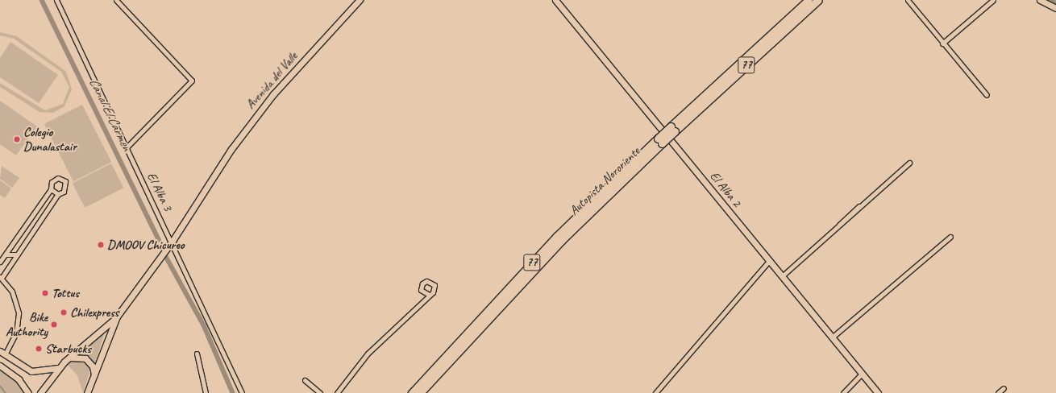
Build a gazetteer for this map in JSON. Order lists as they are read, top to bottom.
{
  "streets": {
    "highway": ["77", "Autopista Nororiente"],
    "street": ["Avenida del Valle", "El Alba 2", "El Alba 3"]
  },
  "crossings": [
    ["Avenida del Valle", "El Alba 3"]
  ],
  "water": ["Canal El Carmen"],
  "places": [
    "Colegio Dunalastair",
    "DMOOV Chicureo",
    "Tottus",
    "Chilexpress",
    "Bike Authority",
    "Starbucks"
  ]
}
